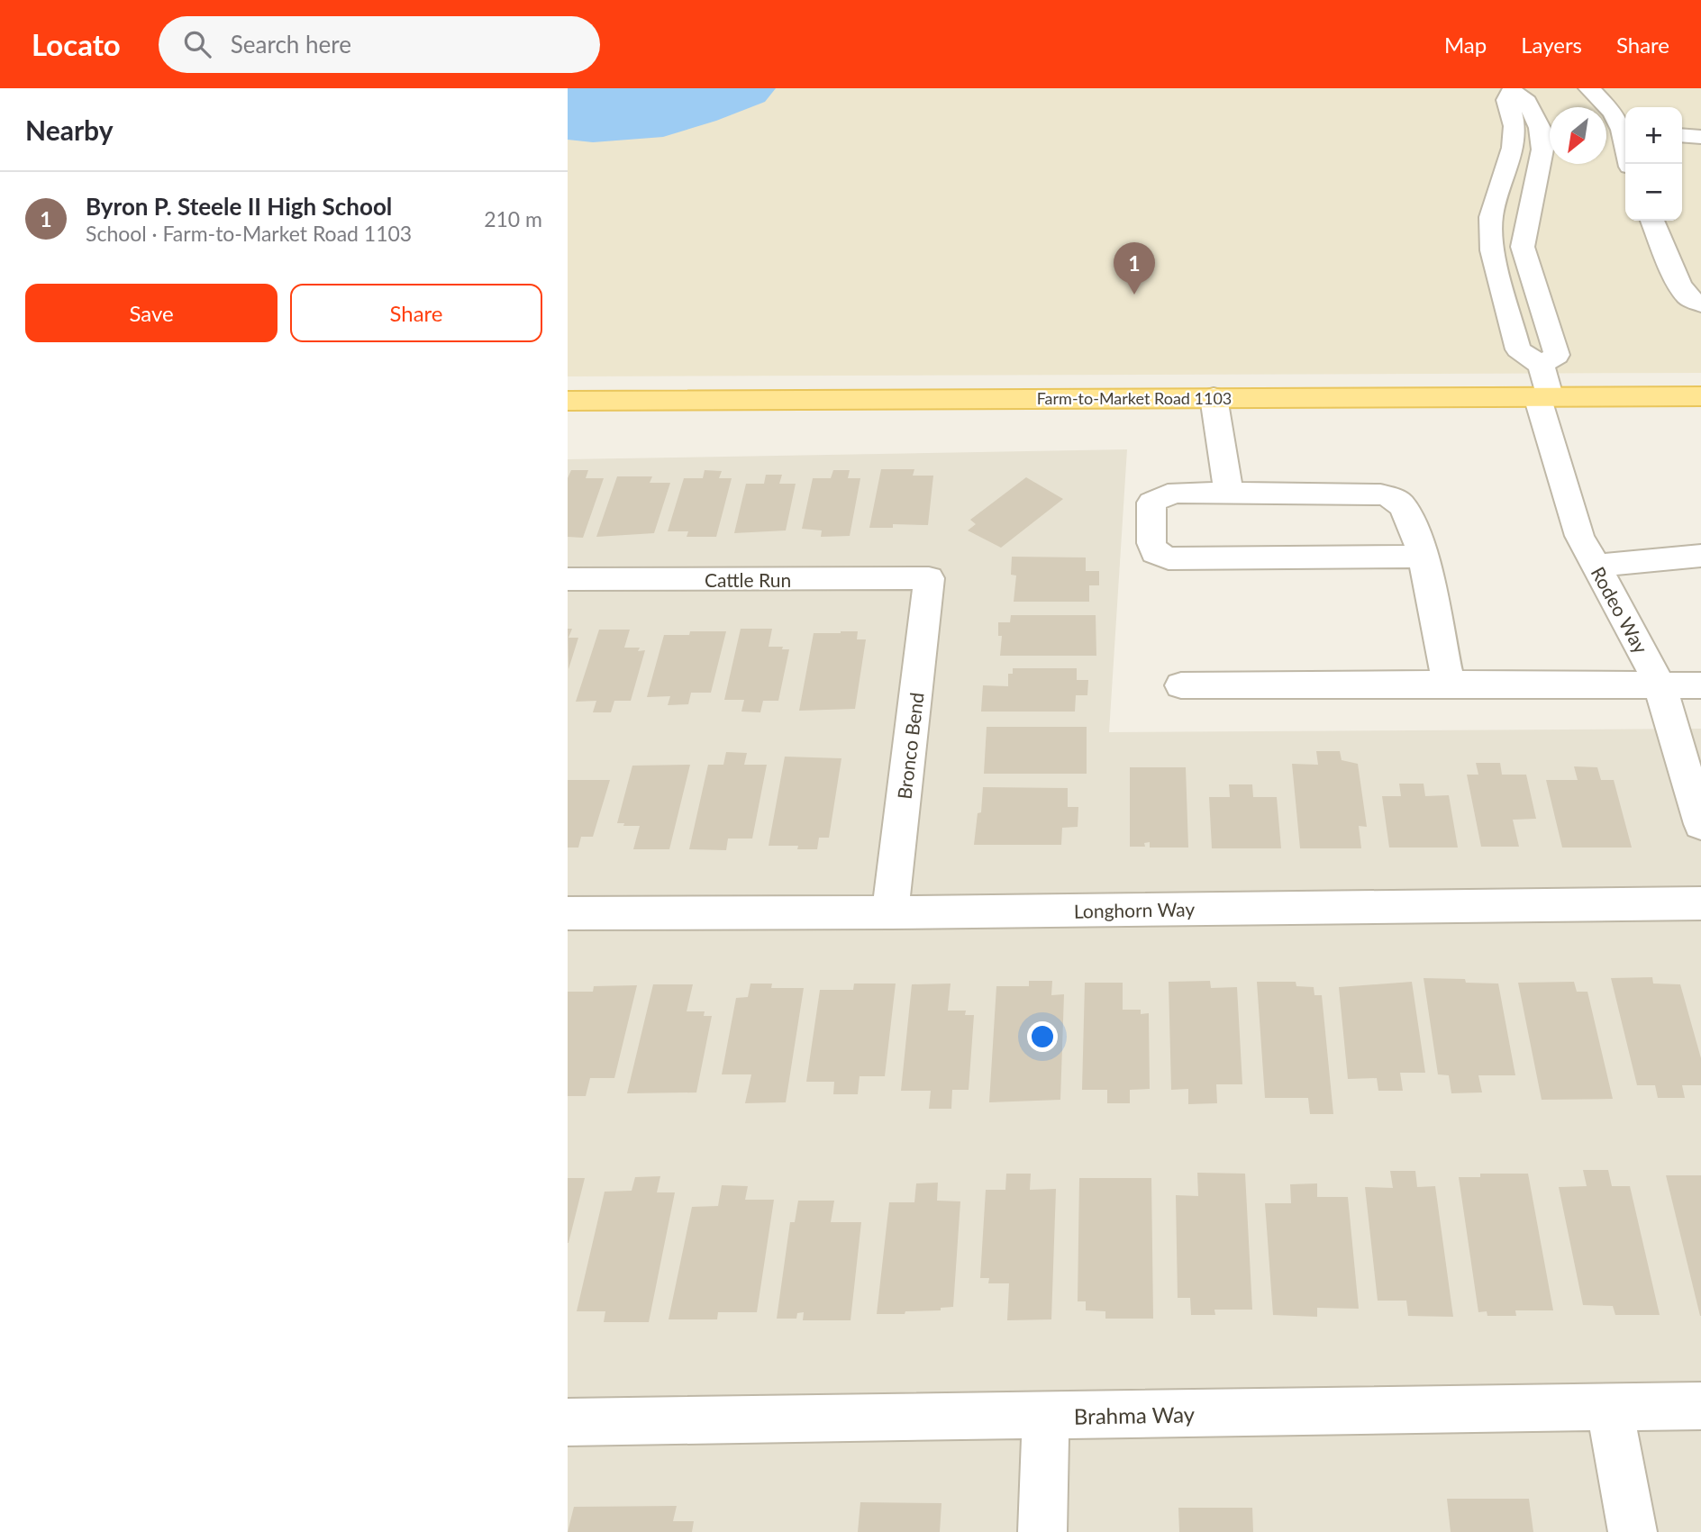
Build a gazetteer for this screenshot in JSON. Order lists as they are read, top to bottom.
{
  "streets": {
    "main road": ["Farm-to-Market Road 1103"],
    "street": [
      "Cattle Run",
      "Rodeo Way",
      "Bronco Bend",
      "Longhorn Way",
      "Brahma Way"
    ]
  },
  "crossings": [
    ["Farm-to-Market Road 1103", "Rodeo Way"],
    ["Cattle Run", "Bronco Bend"],
    ["Bronco Bend", "Longhorn Way"]
  ],
  "north": "bottom left",
  "page": {
    "header": "Locato",
    "search": "Search here",
    "nav": ["Map", "Layers", "Share"],
    "heading": "Nearby",
    "map_buttons": ["+", "−"],
    "list": [
      {
        "mark": "1",
        "name": "Byron P. Steele II High School",
        "note": "School · Farm-to-Market Road 1103",
        "value": "210 m"
      }
    ],
    "pins": "1",
    "buttons": ["Save", "Share"]
  }
}
